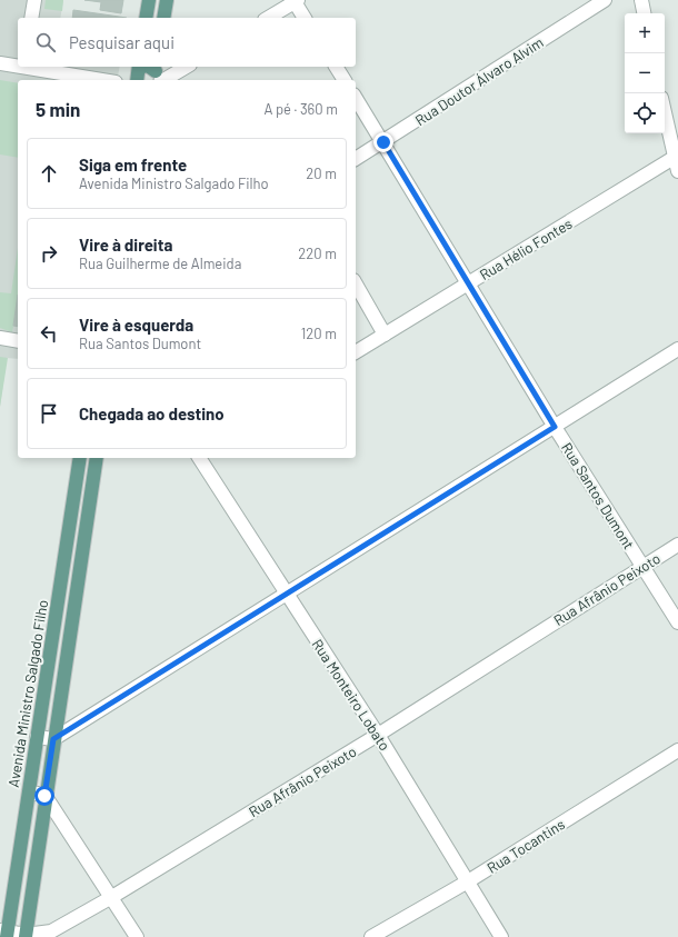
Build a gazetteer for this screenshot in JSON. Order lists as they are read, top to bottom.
{
  "streets": {
    "main road": ["Avenida Ministro Salgado Filho"],
    "street": [
      "Rua Doutor Álvaro Alvim",
      "Rua Hélio Fontes",
      "Rua Santos Dumont",
      "Rua Afrânio Peixoto",
      "Rua Monteiro Lobato",
      "Rua Tocantins"
    ]
  },
  "crossings": [
    ["Rua Doutor Álvaro Alvim", "Rua Santos Dumont"],
    ["Rua Hélio Fontes", "Rua Santos Dumont"],
    ["Rua Santos Dumont", "Rua Afrânio Peixoto"],
    ["Rua Afrânio Peixoto", "Avenida Ministro Salgado Filho"],
    ["Rua Afrânio Peixoto", "Rua Monteiro Lobato"],
    ["Rua Monteiro Lobato", "Rua Tocantins"]
  ],
  "page": {
    "map_buttons": ["+", "−"],
    "search": "Pesquisar aqui",
    "heading": ["5 min", "A pé · 360 m"],
    "list": [
      ["Siga em frente", "Avenida Ministro Salgado Filho", "20 m"],
      ["Vire à direita", "Rua Guilherme de Almeida", "220 m"],
      ["Vire à esquerda", "Rua Santos Dumont", "120 m"],
      "Chegada ao destino"
    ]
  }
}
